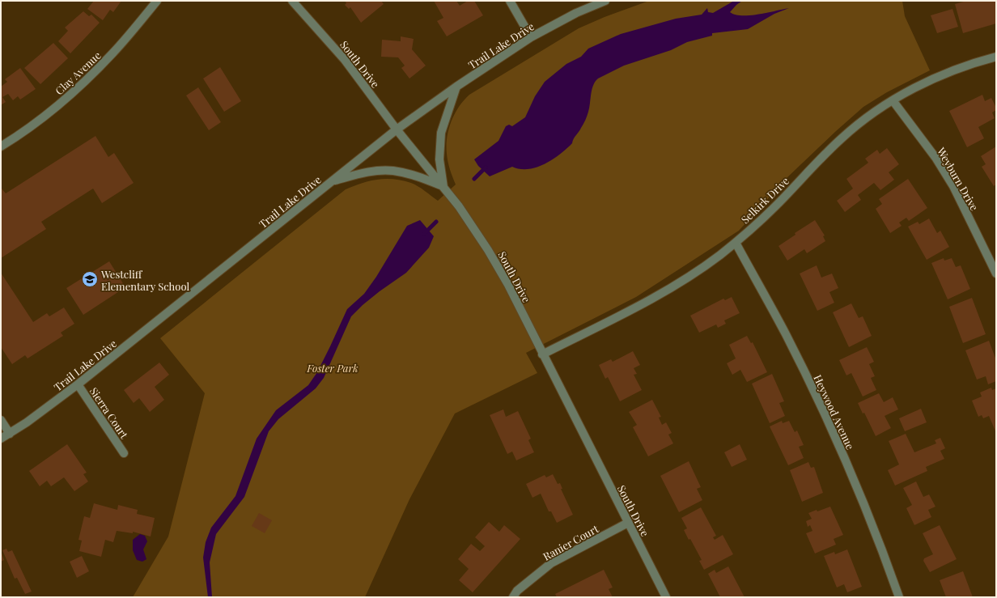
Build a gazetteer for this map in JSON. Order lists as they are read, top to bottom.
{
  "streets": {
    "street": [
      "Trail Lake Drive",
      "South Drive",
      "Clay Avenue",
      "Weyburn Drive",
      "Selkirk Drive",
      "Heywood Avenue",
      "Sierra Court",
      "Ranier Court"
    ]
  },
  "crossings": [
    ["Trail Lake Drive", "South Drive"],
    ["Trail Lake Drive", "Sierra Court"],
    ["South Drive", "Selkirk Drive"],
    ["South Drive", "Ranier Court"],
    ["Weyburn Drive", "Selkirk Drive"],
    ["Selkirk Drive", "Heywood Avenue"]
  ],
  "parks": ["Foster Park"],
  "places": {
    "school or university": ["Westcliff Elementary School"]
  }
}
